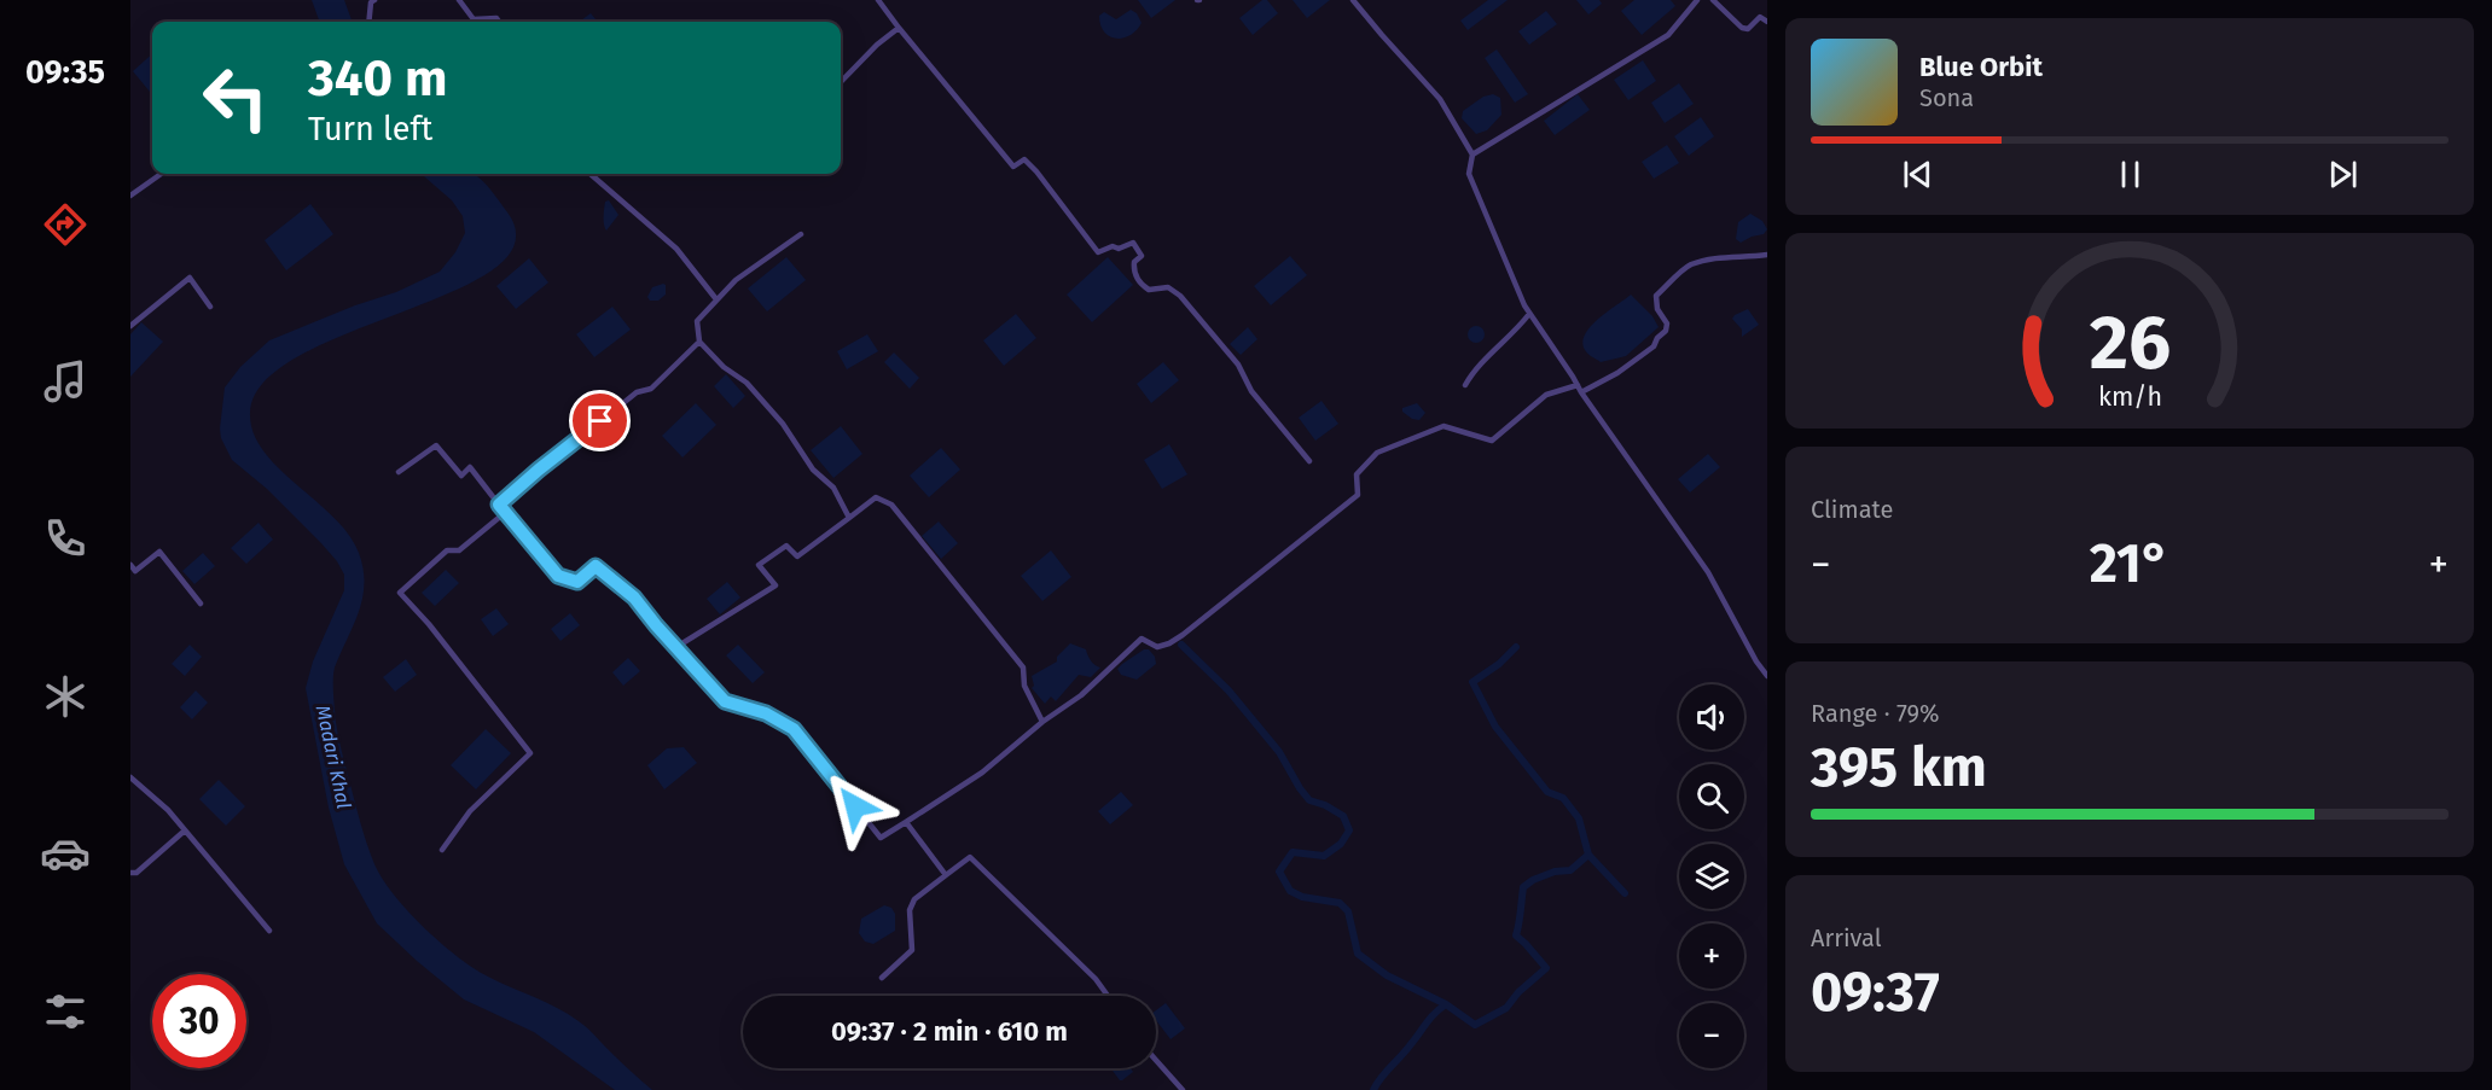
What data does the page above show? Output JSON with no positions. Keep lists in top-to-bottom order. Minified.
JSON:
{"water":["Madari Khal"],"page":{"tabs":"09:35","turn":["340 m","Turn left"],"song":["Blue Orbit","Sona"],"tile":["Climate",["Range · 79%","395 km"],["Arrival","09:37"]],"heat":["−","21°","+"],"map_buttons":["+","−"],"limit":"30","trip":"09:37 · 2 min · 610 m","gauge":["26","km/h"]}}
